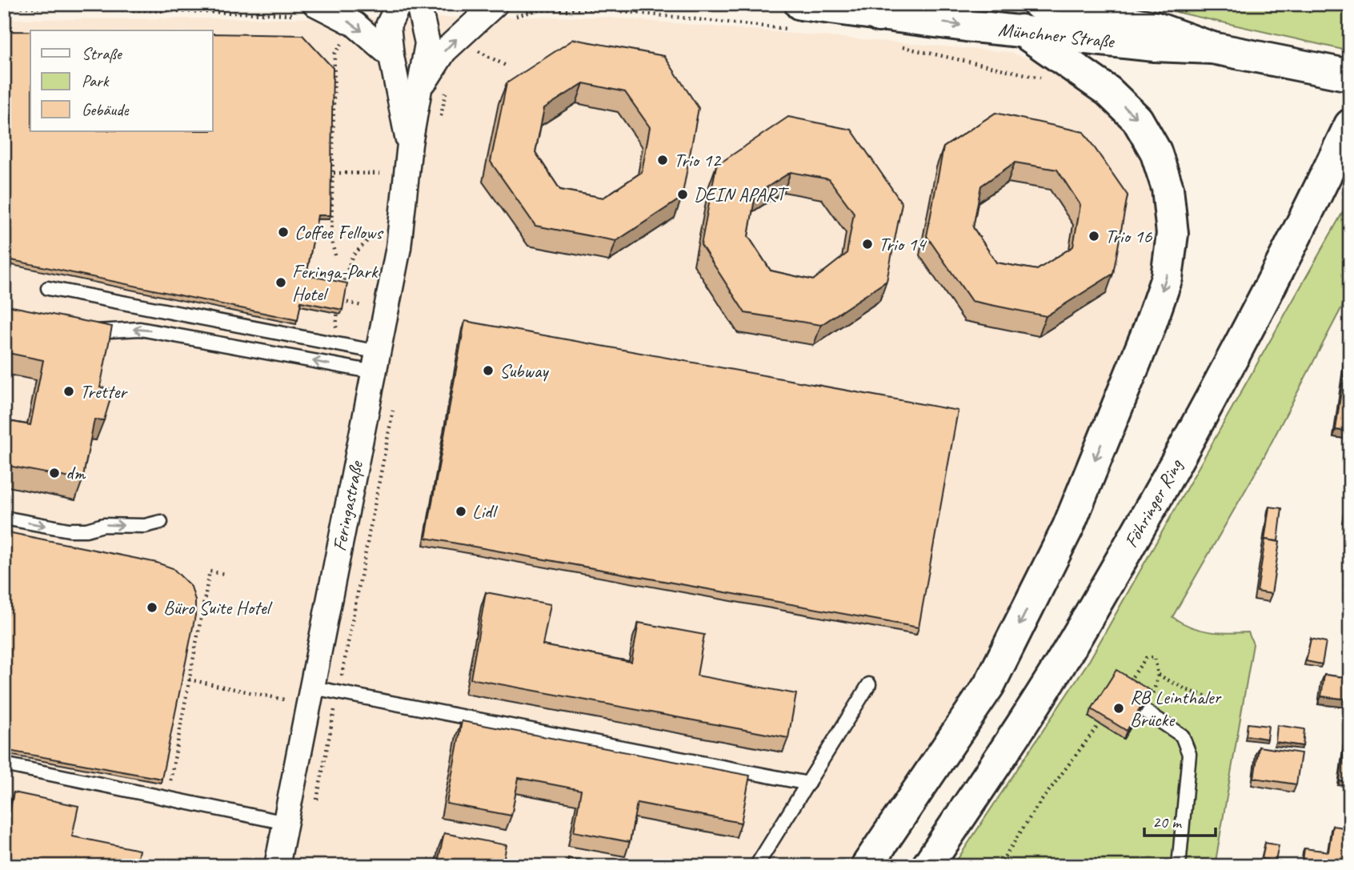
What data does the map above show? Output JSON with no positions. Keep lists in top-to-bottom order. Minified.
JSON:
{"streets":{"main road":["Münchner Straße","Föhringer Ring"],"street":["Feringastraße"]},"places":["Trio 12","DEIN APART","Coffee Fellows","Trio 16","Trio 14","Feringa-Park Hotel","Subway","Tretter","dm","Lidl","Büro Suite Hotel","RB Leinthaler Brücke"],"legend":["Straße","Park","Gebäude"],"scale_bar":"20 m"}
